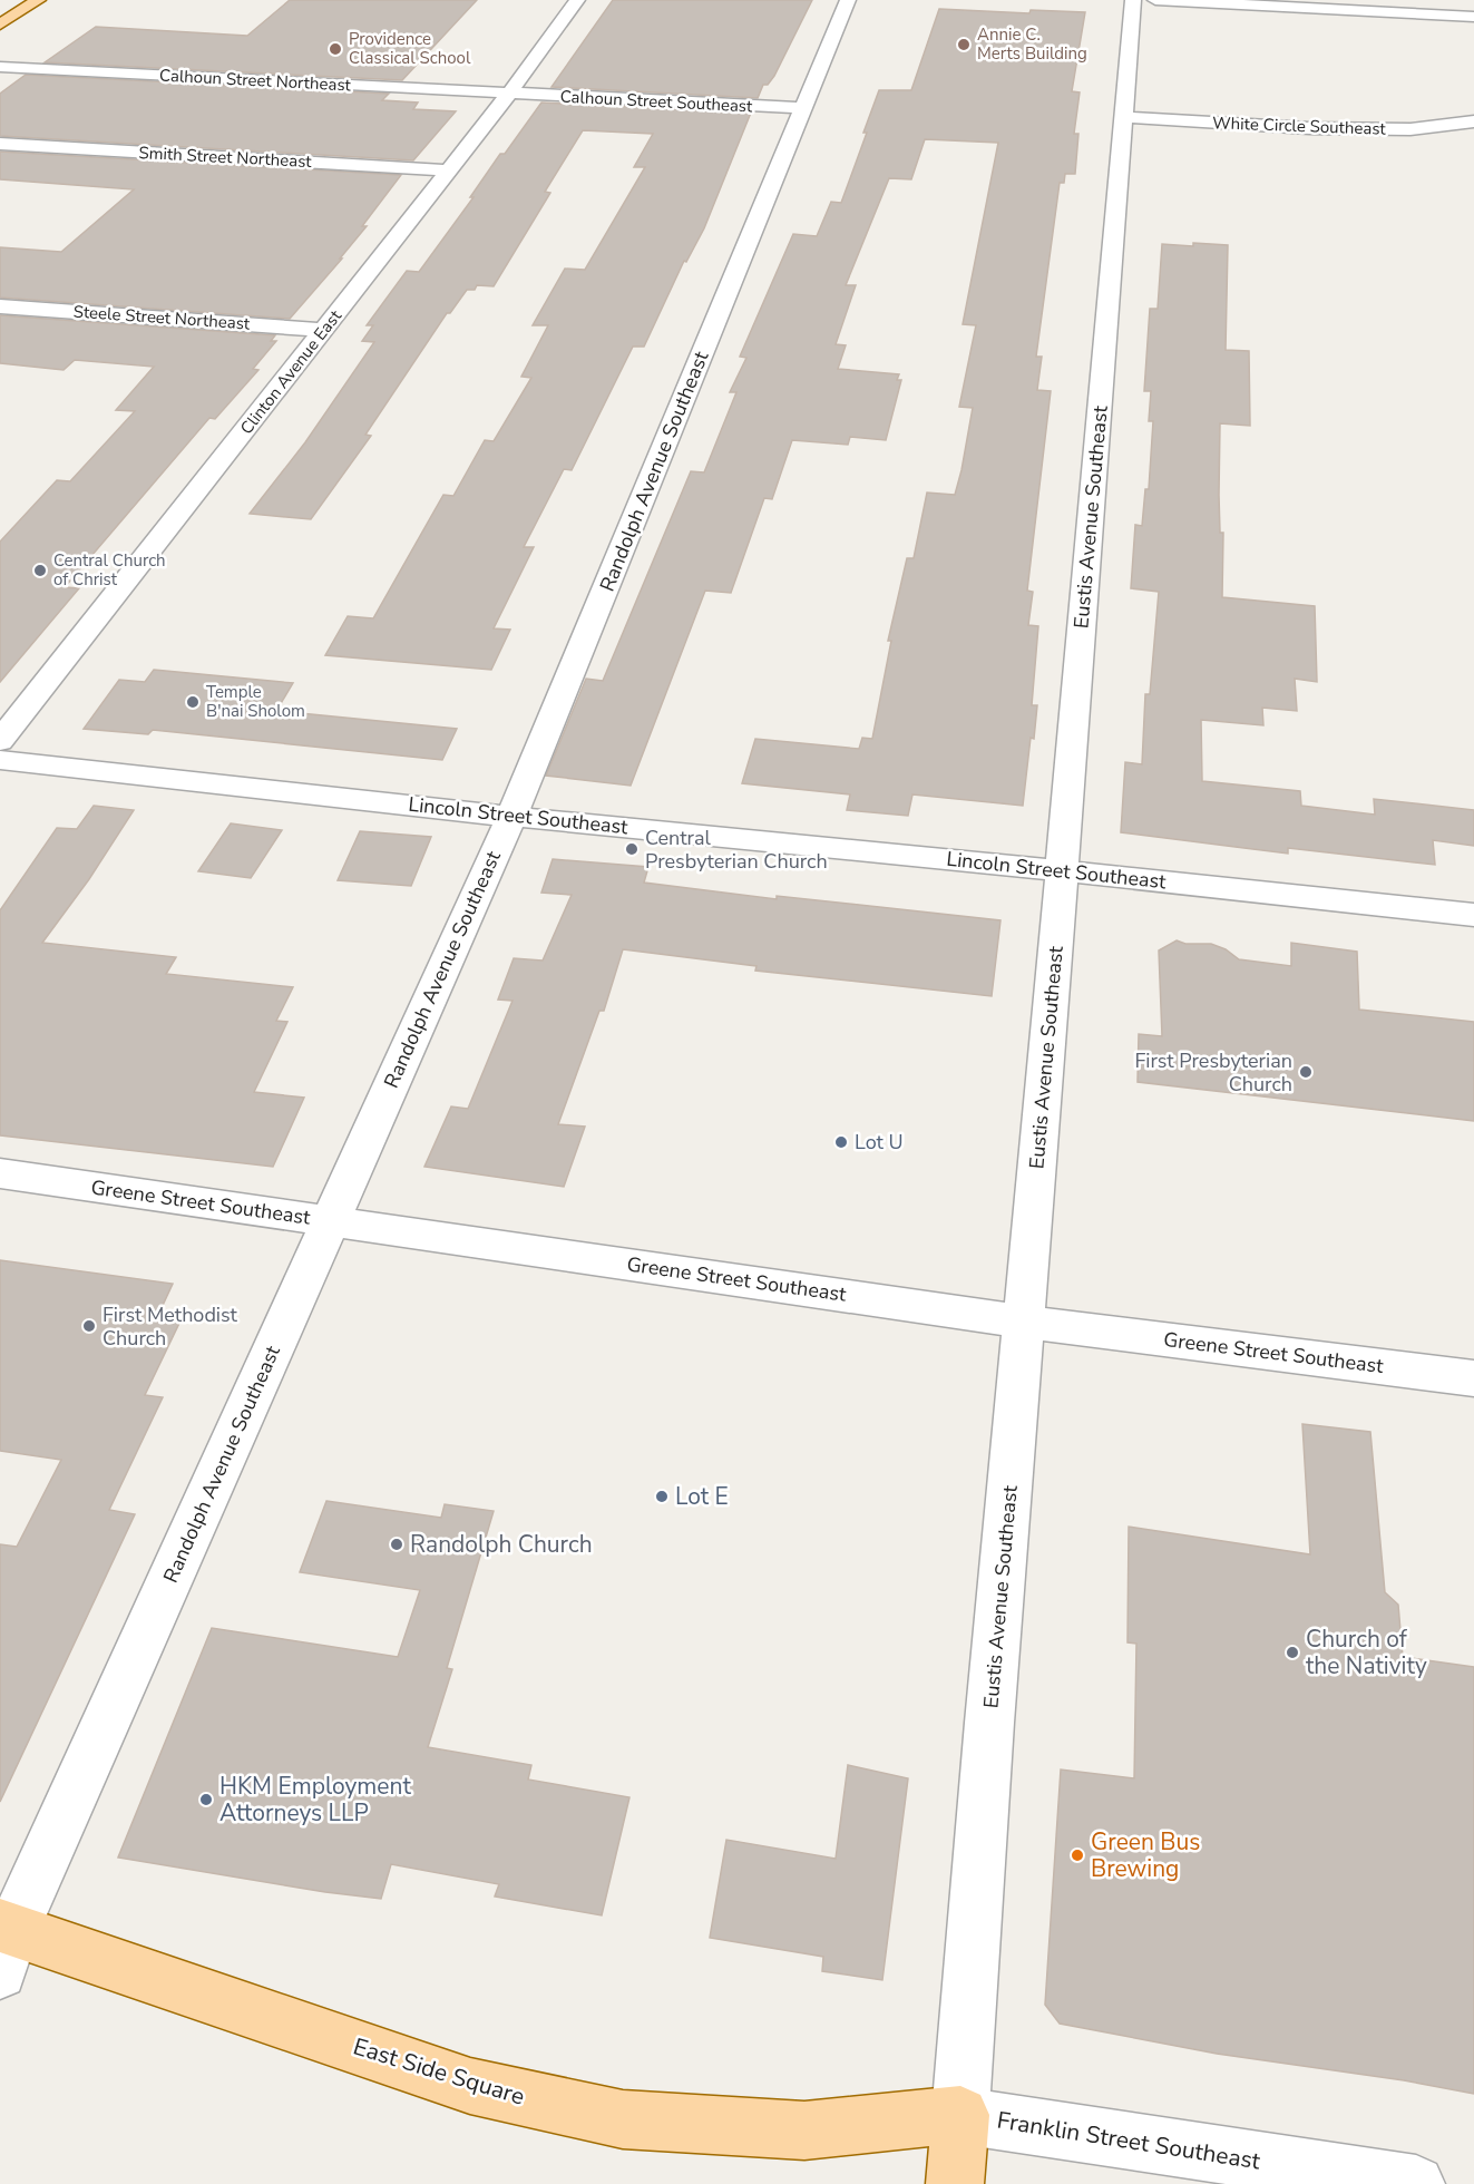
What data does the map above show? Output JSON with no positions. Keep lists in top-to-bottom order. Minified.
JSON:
{"streets":{"main road":["East Side Square"],"street":["Calhoun Street Northeast","Calhoun Street Southeast","White Circle Southeast","Smith Street Northeast","Steele Street Northeast","Clinton Avenue East","Randolph Avenue Southeast","Eustis Avenue Southeast","Lincoln Street Southeast","Greene Street Southeast","Franklin Street Southeast"]},"crossings":[["Calhoun Street Northeast","Calhoun Street Southeast"],["Calhoun Street Northeast","Clinton Avenue East"],["Calhoun Street Southeast","Clinton Avenue East"],["Calhoun Street Southeast","Randolph Avenue Southeast"],["White Circle Southeast","Eustis Avenue Southeast"],["Smith Street Northeast","Clinton Avenue East"],["Steele Street Northeast","Clinton Avenue East"],["Randolph Avenue Southeast","Lincoln Street Southeast"],["Randolph Avenue Southeast","Greene Street Southeast"],["Randolph Avenue Southeast","East Side Square"],["Eustis Avenue Southeast","Lincoln Street Southeast"],["Eustis Avenue Southeast","Greene Street Southeast"],["Eustis Avenue Southeast","East Side Square"],["Eustis Avenue Southeast","Franklin Street Southeast"],["East Side Square","Franklin Street Southeast"]],"places":["Annie C. Merts Building","Providence Classical School","Central Church of Christ","Temple B'nai Sholom","Central Presbyterian Church","First Presbyterian Church","Lot U","First Methodist Church","Lot E","Randolph Church","Church of the Nativity","HKM Employment Attorneys LLP","Green Bus Brewing"]}
